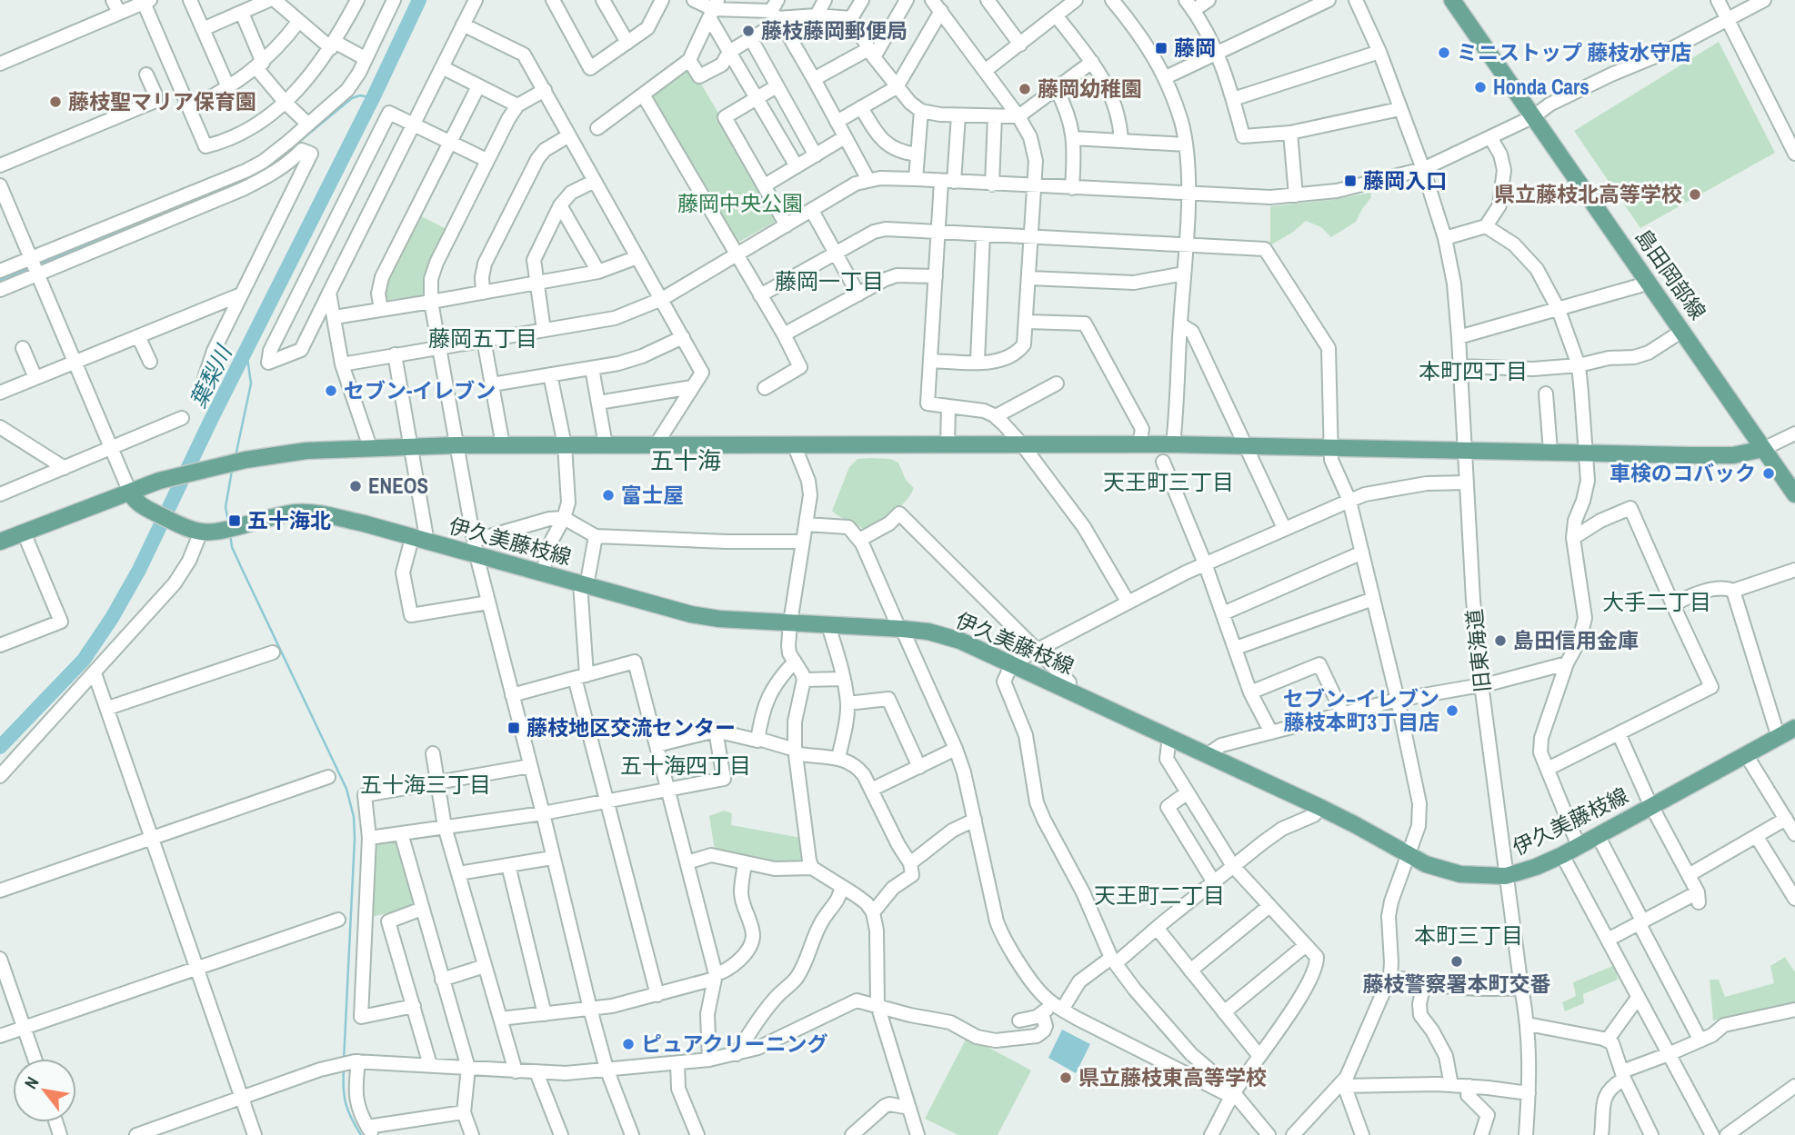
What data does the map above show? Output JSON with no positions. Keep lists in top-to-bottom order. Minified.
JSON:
{"streets":{"main road":["島田岡部線","伊久美藤枝線"],"street":["旧東海道"]},"crossings":[["伊久美藤枝線","旧東海道"]],"districts":["藤岡一丁目","藤岡五丁目","本町四丁目","五十海","天王町三丁目","大手二丁目","五十海四丁目","五十海三丁目","天王町二丁目","本町三丁目"],"water":["葉梨川"],"parks":["藤岡中央公園"],"places":{"other":["藤枝藤岡郵便局","ミニストップ 藤枝水守店","Honda Cars","藤岡幼稚園","藤枝聖マリア保育園","県立藤枝北高等学校","セブン-イレブン","車検のコバック","ENEOS","富士屋","島田信用金庫","セブン−イレブン 藤枝本町3丁目店","藤枝警察署本町交番","ピュアクリーニング","県立藤枝東高等学校"],"transit":["藤岡","藤岡入口","五十海北","藤枝地区交流センター"]},"north":"top left"}
